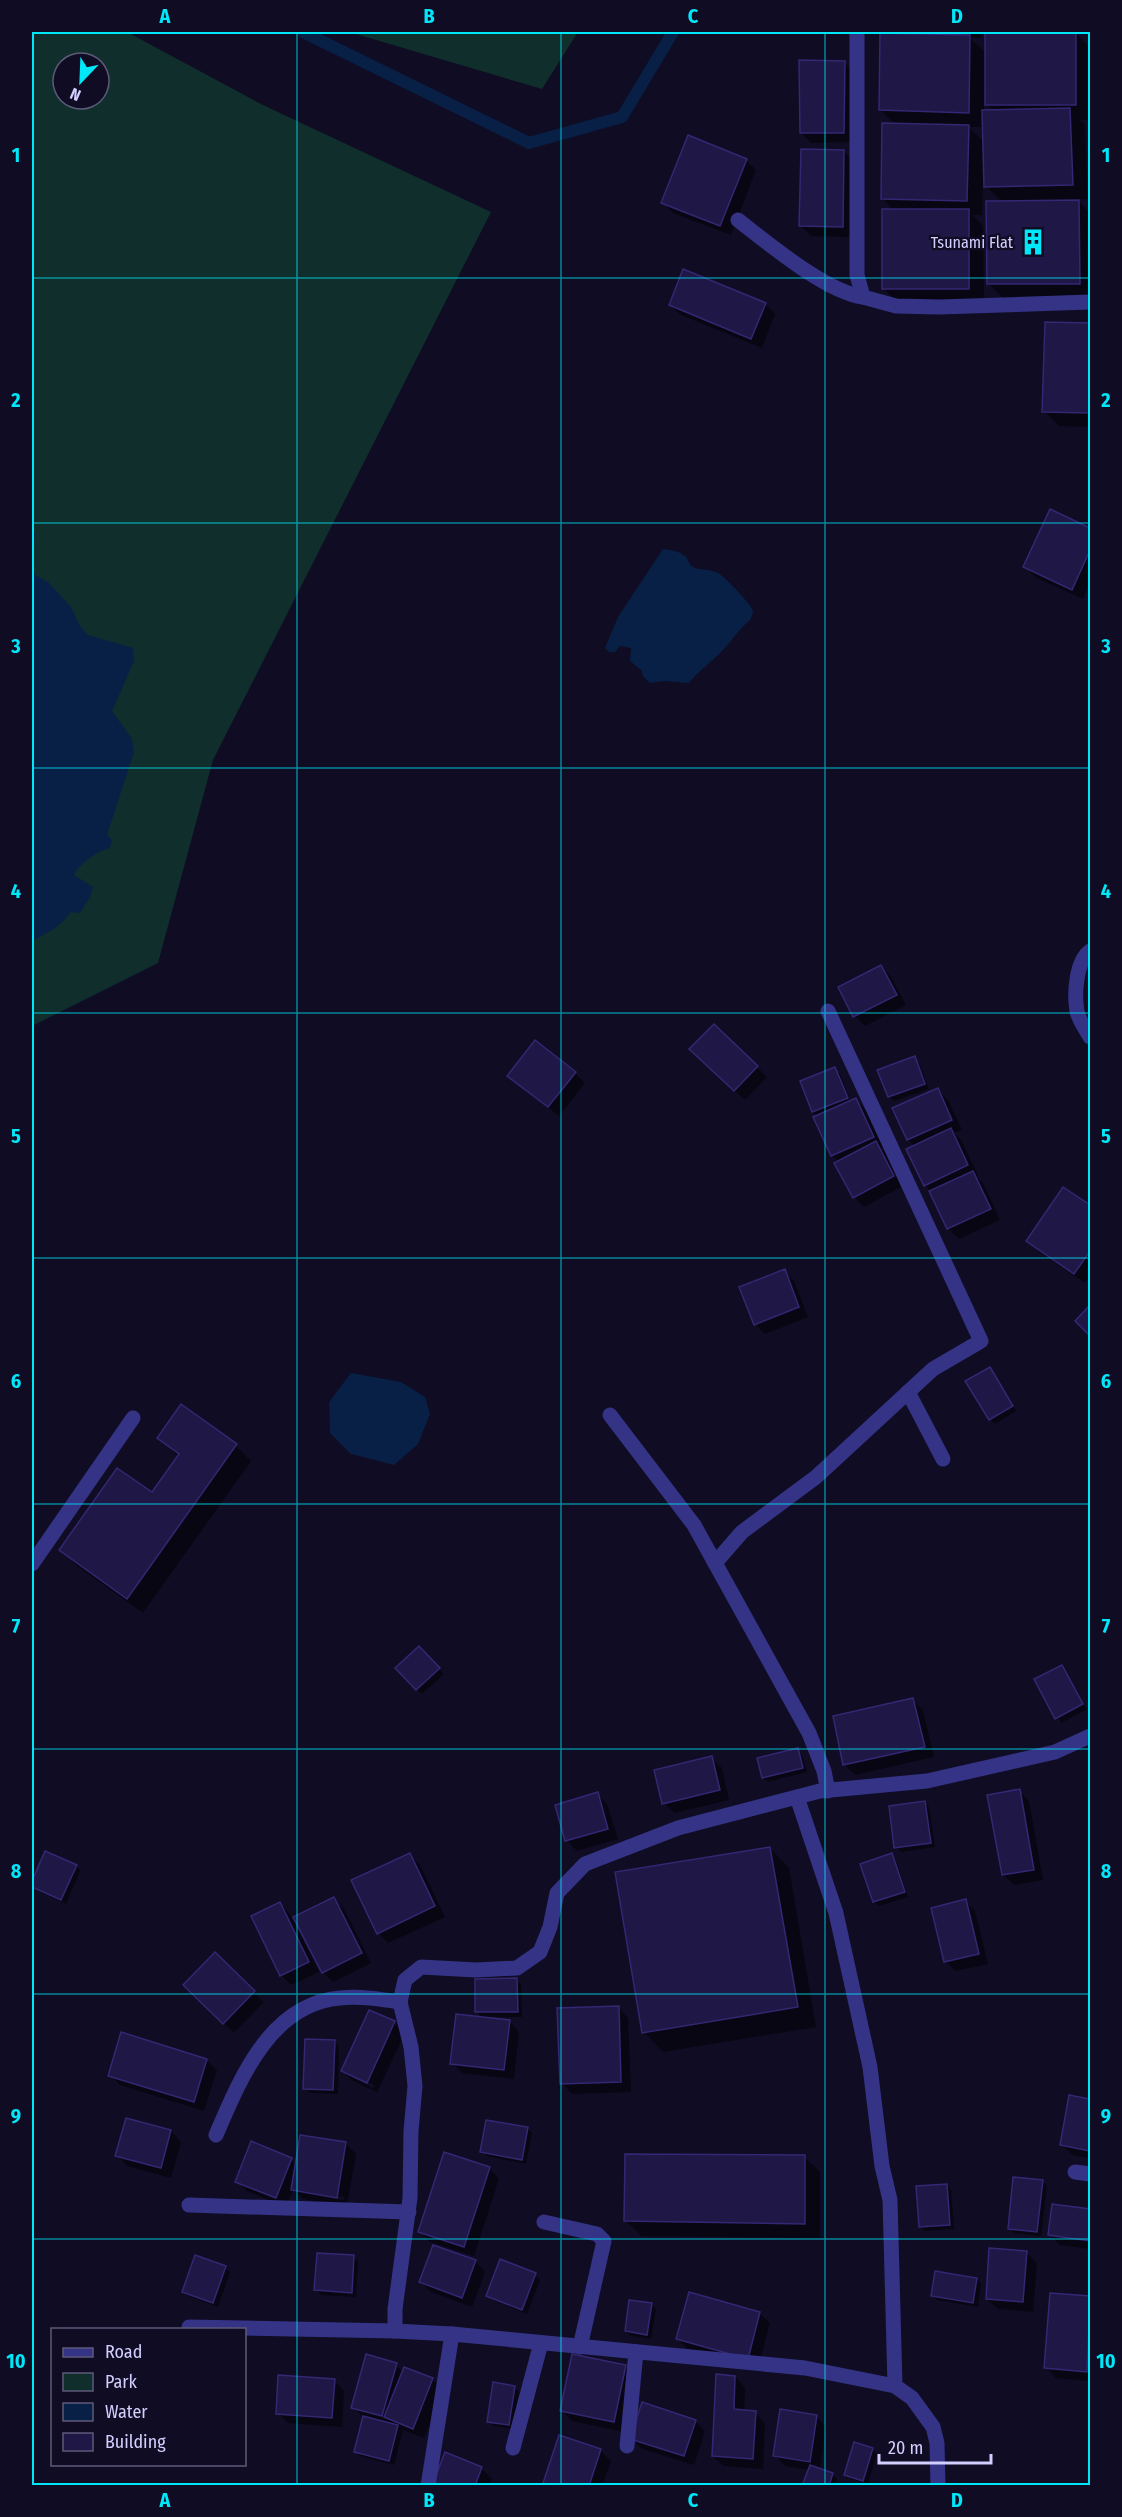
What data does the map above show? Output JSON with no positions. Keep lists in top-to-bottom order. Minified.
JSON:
{"places":{"building":["Tsunami Flat"]},"legend":["Road","Park","Water","Building"],"scale_bar":"20 m","north":"bottom left","grid":{"columns":["A","B","C","D"],"rows":["1","2","3","4","5","6","7","8","9","10"]}}
